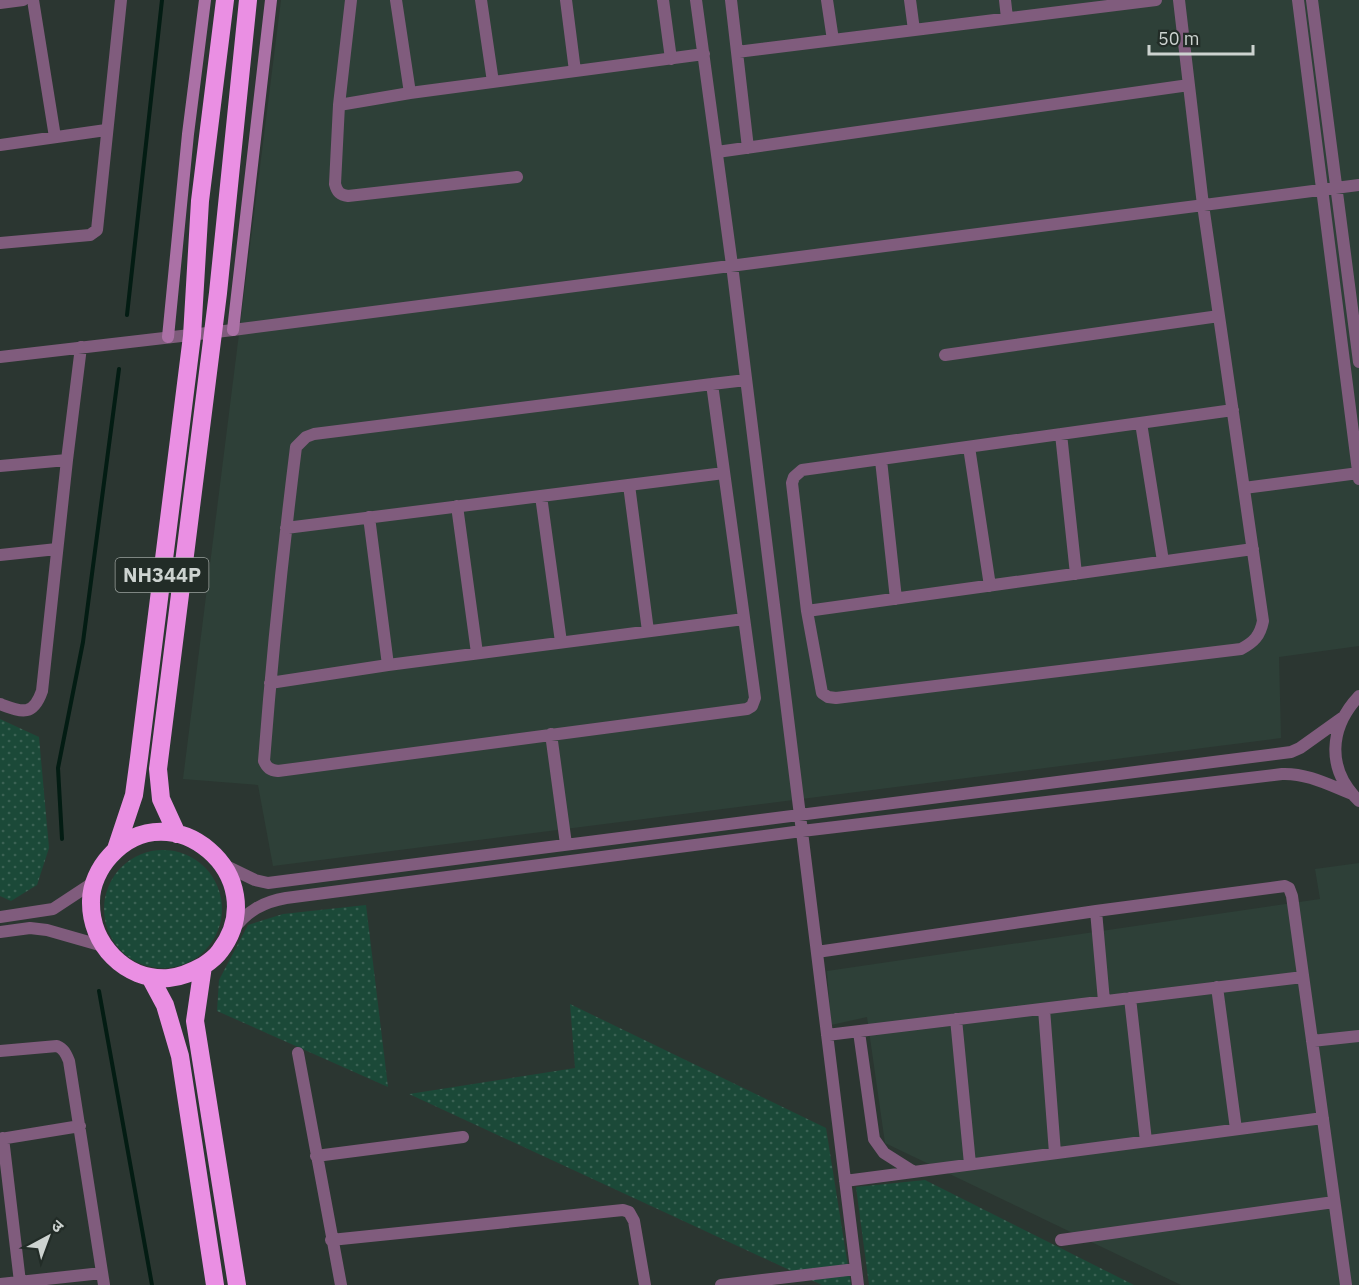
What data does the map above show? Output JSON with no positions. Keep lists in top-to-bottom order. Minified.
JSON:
{"streets":{"highway":["NH344P"]},"scale_bar":"50 m","north":"top right"}
